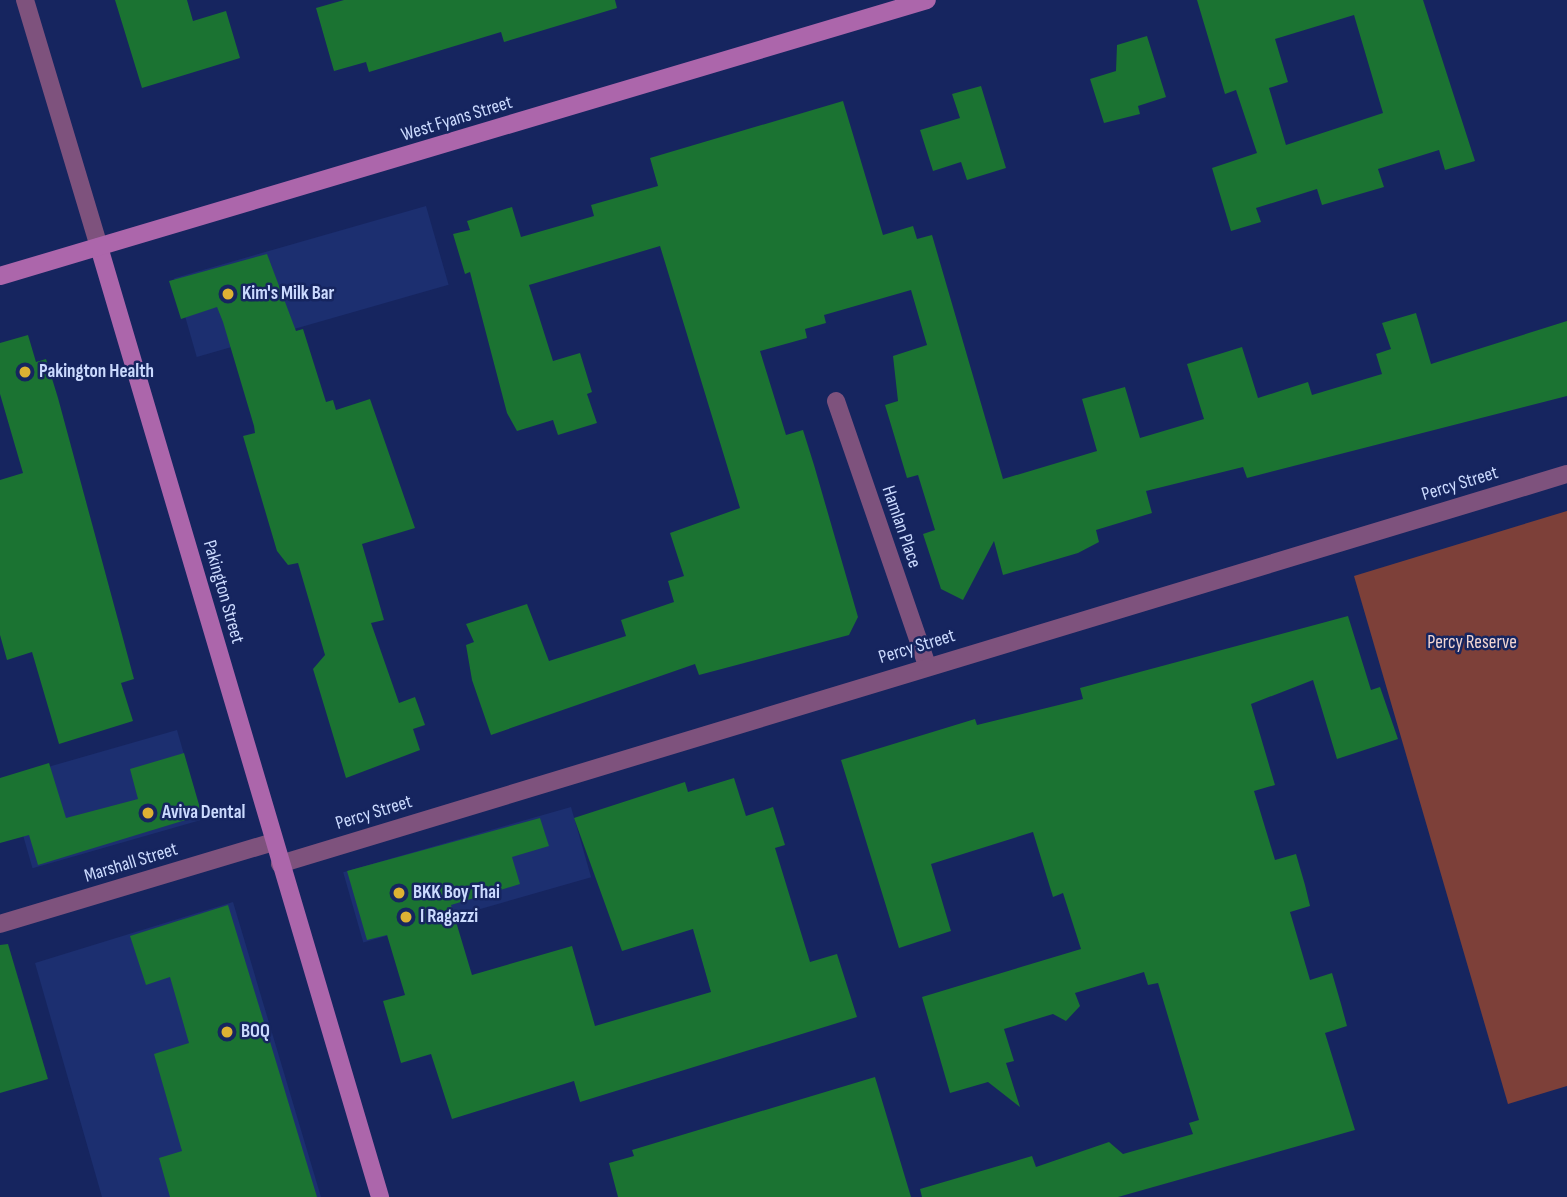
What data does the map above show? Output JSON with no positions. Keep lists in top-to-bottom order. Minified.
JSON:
{"streets":{"street":["West Fyans Street","Percy Street","Hamlan Place","Pakington Street","Marshall Street"]},"crossings":[["West Fyans Street","Pakington Street"],["Percy Street","Hamlan Place"],["Percy Street","Pakington Street"],["Pakington Street","Marshall Street"]],"parks":["Percy Reserve"],"places":["Kim's Milk Bar","Pakington Health","Aviva Dental","BKK Boy Thai","I Ragazzi","BOQ"]}
